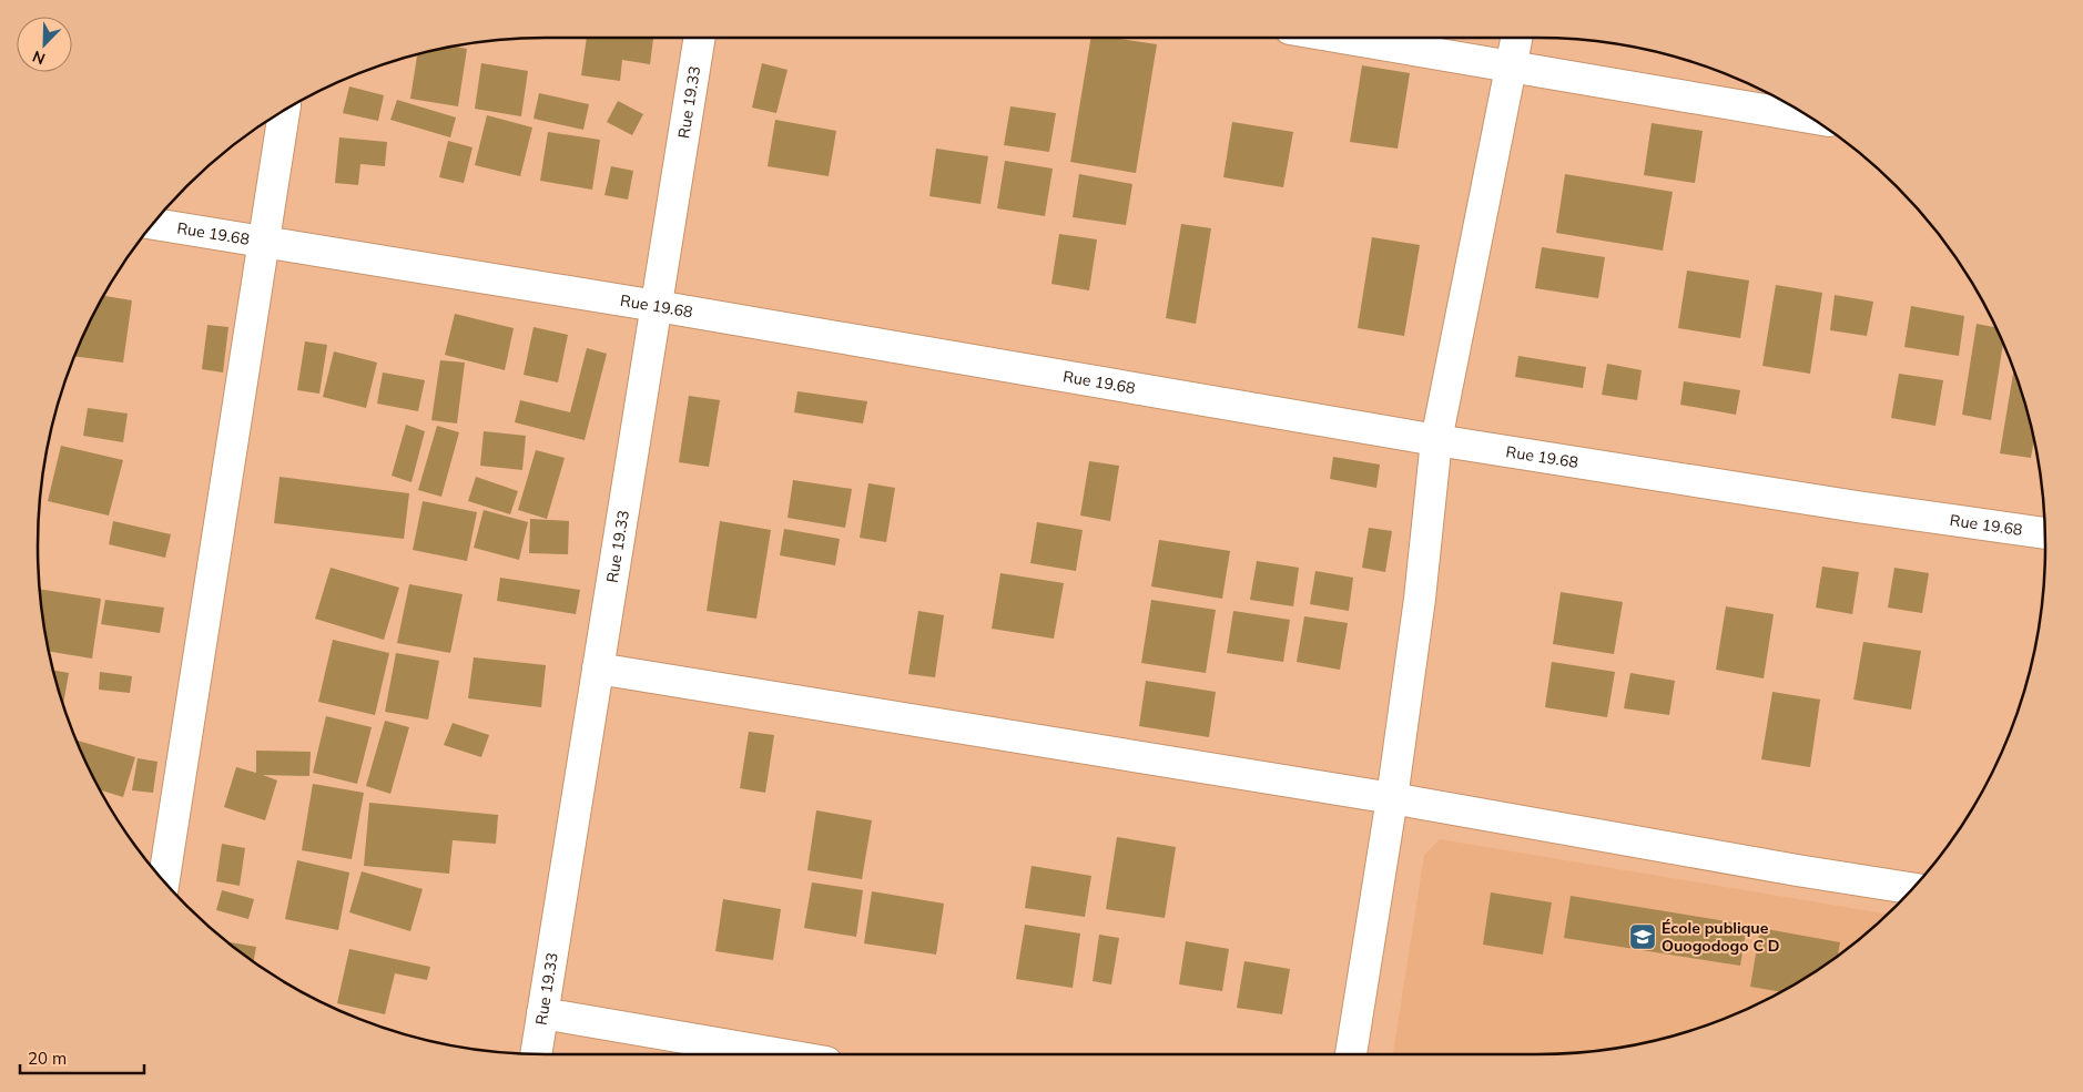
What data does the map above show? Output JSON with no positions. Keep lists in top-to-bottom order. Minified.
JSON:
{"streets":{"street":["Rue 19.33","Rue 19.68"]},"crossings":[["Rue 19.33","Rue 19.68"]],"places":{"school or university":["École publique Ouogodogo C D"]},"scale_bar":"20 m","north":"bottom left"}
